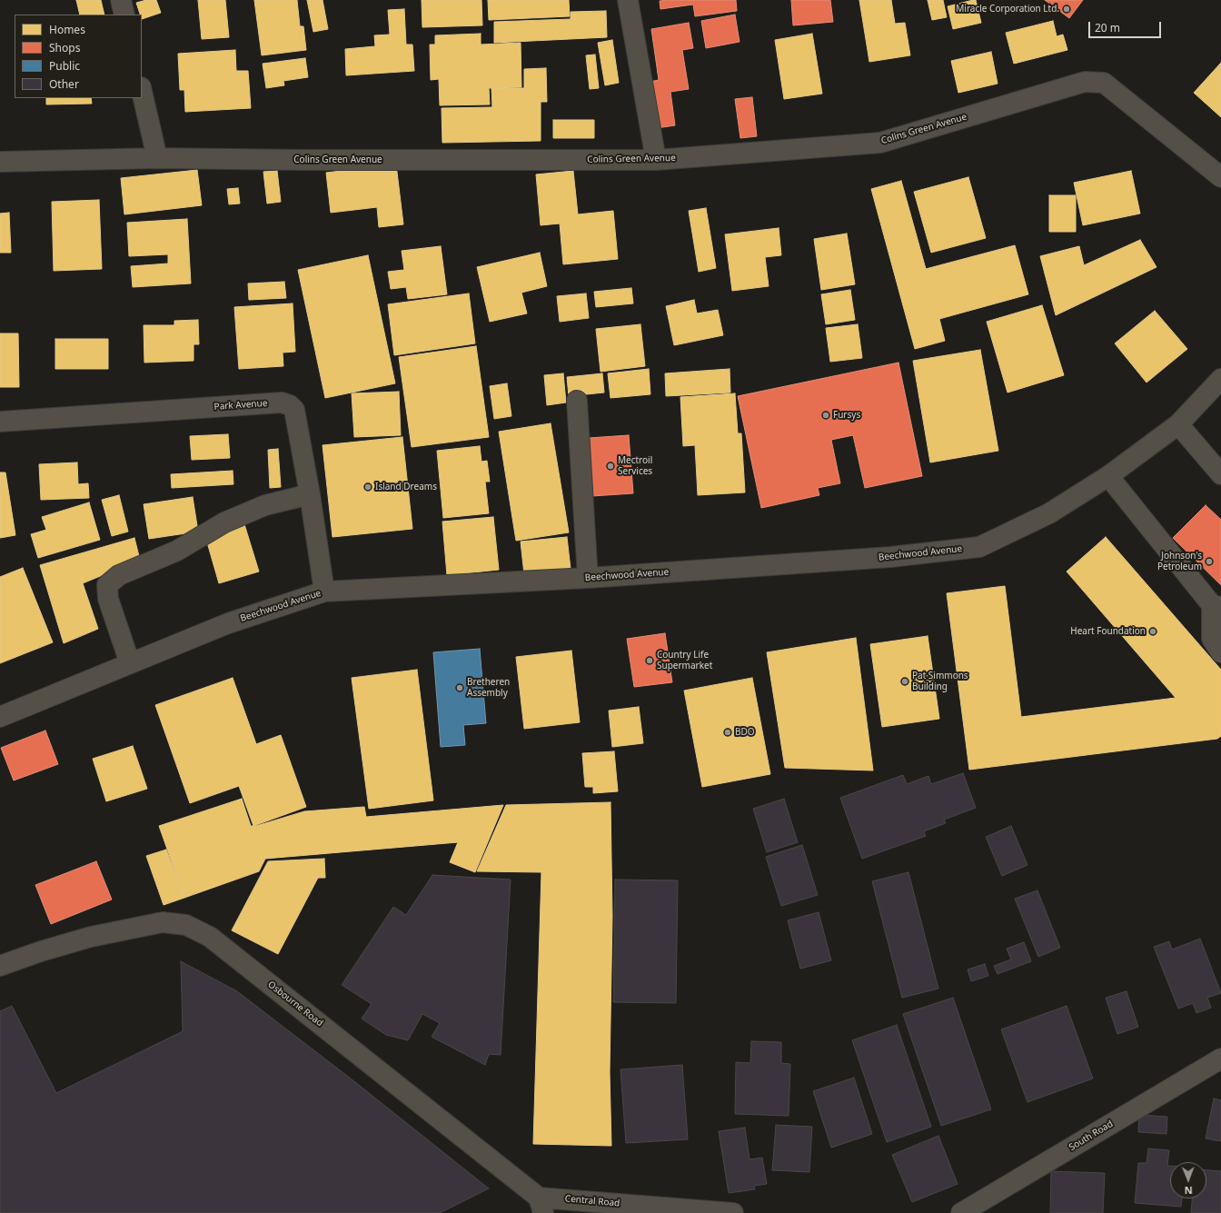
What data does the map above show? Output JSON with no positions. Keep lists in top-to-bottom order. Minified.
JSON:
{"streets":{"street":["Colins Green Avenue","Park Avenue","Beechwood Avenue","Osbourne Road","South Road","Central Road"]},"crossings":[["Park Avenue","Beechwood Avenue"],["Osbourne Road","Central Road"]],"places":["Miracle Corporation Ltd.","Fursys","Mectroil Services","Island Dreams","Johnson's Petroleum","Heart Foundation","Country Life Supermarket","Pat Simmons Building","Bretheren Assembly","BDO"],"legend":["Homes","Shops","Public","Other"],"scale_bar":"20 m","north":"bottom"}
